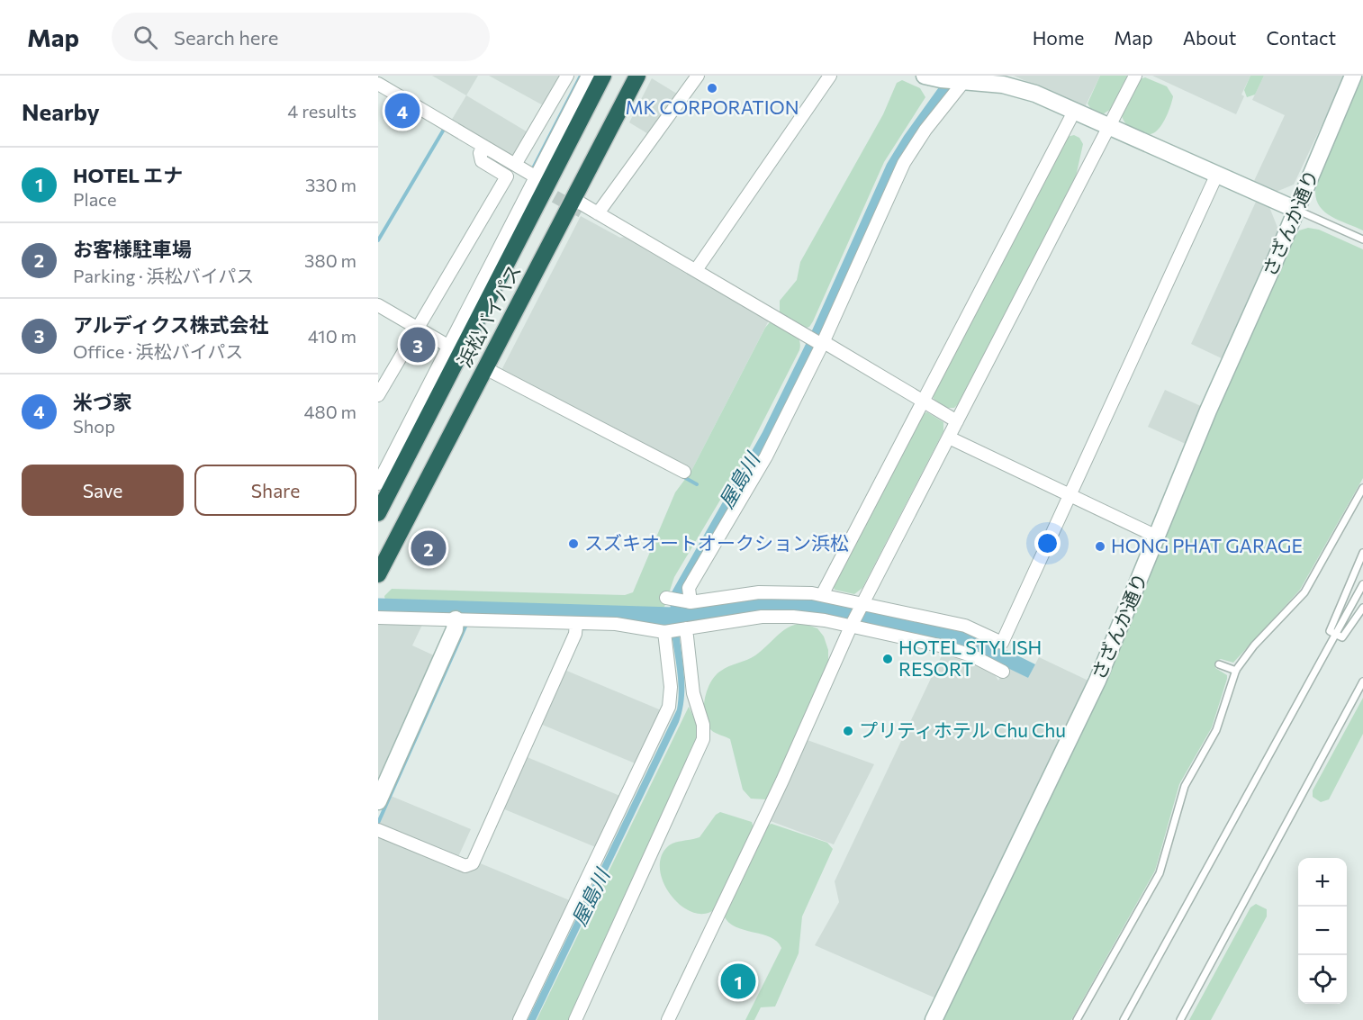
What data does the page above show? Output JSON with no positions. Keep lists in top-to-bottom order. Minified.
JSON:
{"streets":{"highway":["浜松バイパス"],"street":["さざんか通り"]},"water":["屋島川"],"places":["MK CORPORATION","スズキオートオークション浜松","HONG PHAT GARAGE","HOTEL STYLISH RESORT","プリティホテル Chu Chu"],"page":{"header":"Map","search":"Search here","nav":["Home","Map","About","Contact"],"heading":["Nearby","4 results"],"pins":["4","3","2","1"],"list":[{"mark":"1","name":"HOTEL エナ","note":"Place","value":"330 m"},{"mark":"2","name":"お客様駐車場","note":"Parking · 浜松バイパス","value":"380 m"},{"mark":"3","name":"アルディクス株式会社","note":"Office · 浜松バイパス","value":"410 m"},{"mark":"4","name":"米づ家","note":"Shop","value":"480 m"}],"buttons":["Save","Share"],"map_buttons":["+","−"]}}
